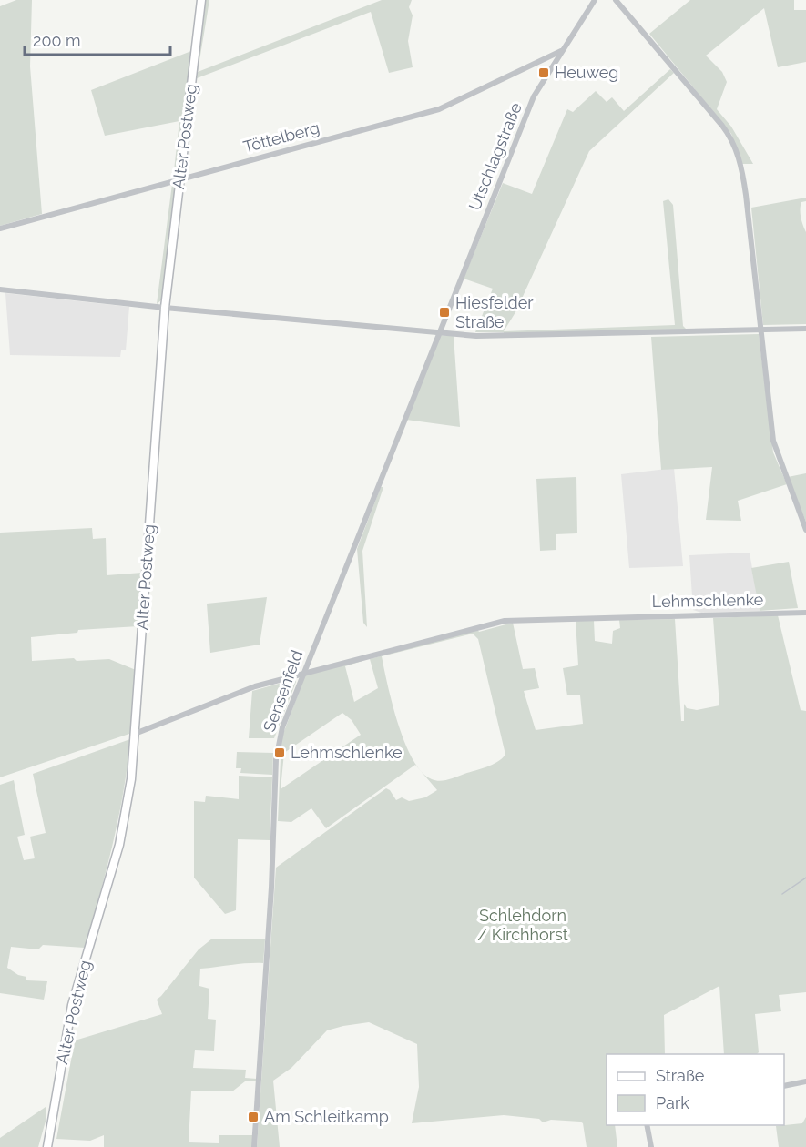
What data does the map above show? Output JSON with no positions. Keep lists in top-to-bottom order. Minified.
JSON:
{"streets":{"main road":["Alter Postweg"],"street":["Töttelberg","Utschlagstraße","Lehmschlenke","Sensenfeld"]},"crossings":[["Alter Postweg","Töttelberg"],["Alter Postweg","Lehmschlenke"],["Töttelberg","Utschlagstraße"],["Utschlagstraße","Sensenfeld"],["Lehmschlenke","Sensenfeld"]],"parks":["Schlehdorn / Kirchhorst"],"places":{"transit":["Heuweg","Hiesfelder Straße","Lehmschlenke","Am Schleitkamp"]},"legend":["Straße","Park"],"scale_bar":"200 m"}
